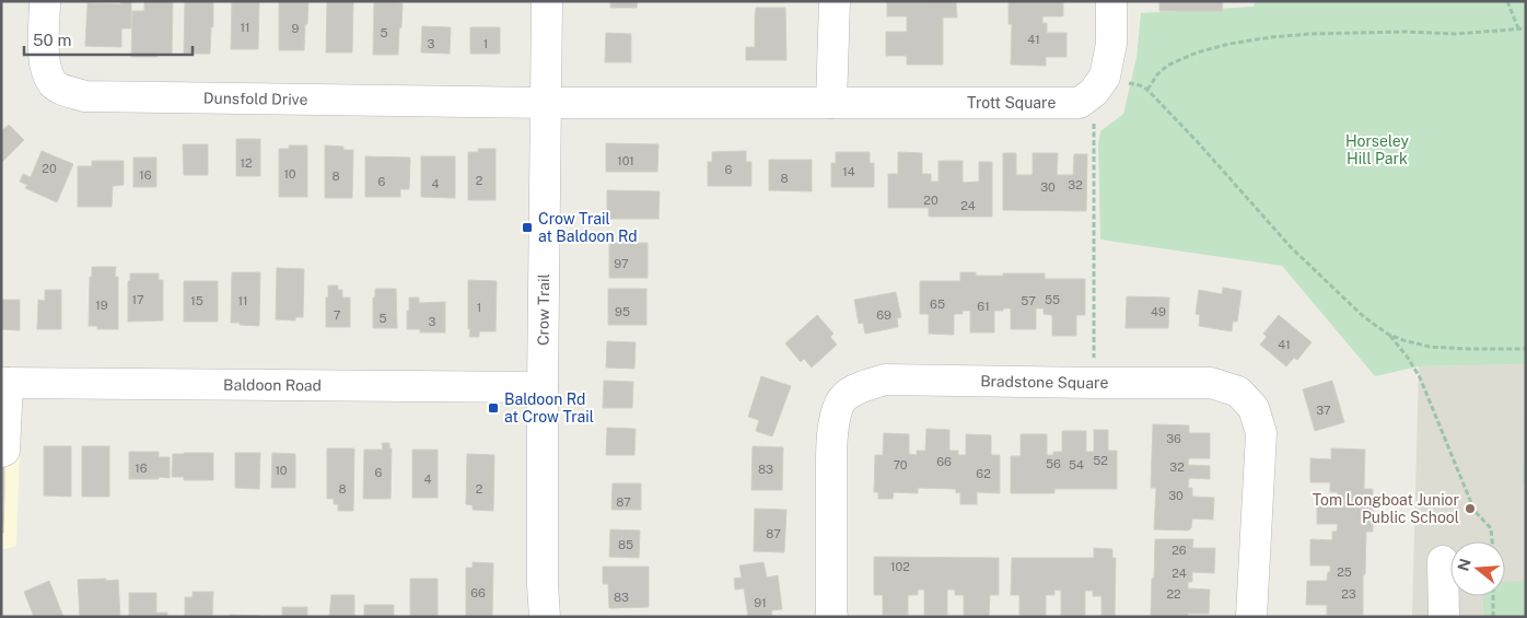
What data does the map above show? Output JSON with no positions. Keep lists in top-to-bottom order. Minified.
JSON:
{"streets":{"street":["Dunsfold Drive","Trott Square","Crow Trail","Bradstone Square","Baldoon Road"]},"crossings":[["Dunsfold Drive","Trott Square"],["Dunsfold Drive","Crow Trail"],["Trott Square","Crow Trail"],["Crow Trail","Baldoon Road"]],"parks":["Horseley Hill Park"],"places":{"transit":["Crow Trail at Baldoon Rd","Baldoon Rd at Crow Trail"],"other":["Tom Longboat Junior Public School"]},"house_numbers":["11","9","5","41","3","1","101","12","20","6","14","10","16","8","8","2","6","4","32","30","20","24","97","17","55","15","11","57","65","19","61","1","95","49","7","69","5","3","41","37","36","52","66","56","70","54","32","16","83","10","6","62","4","8","2","30","87","87","85","26","102","25","24","66","22","23","83","91"],"scale_bar":"50 m","north":"left"}
